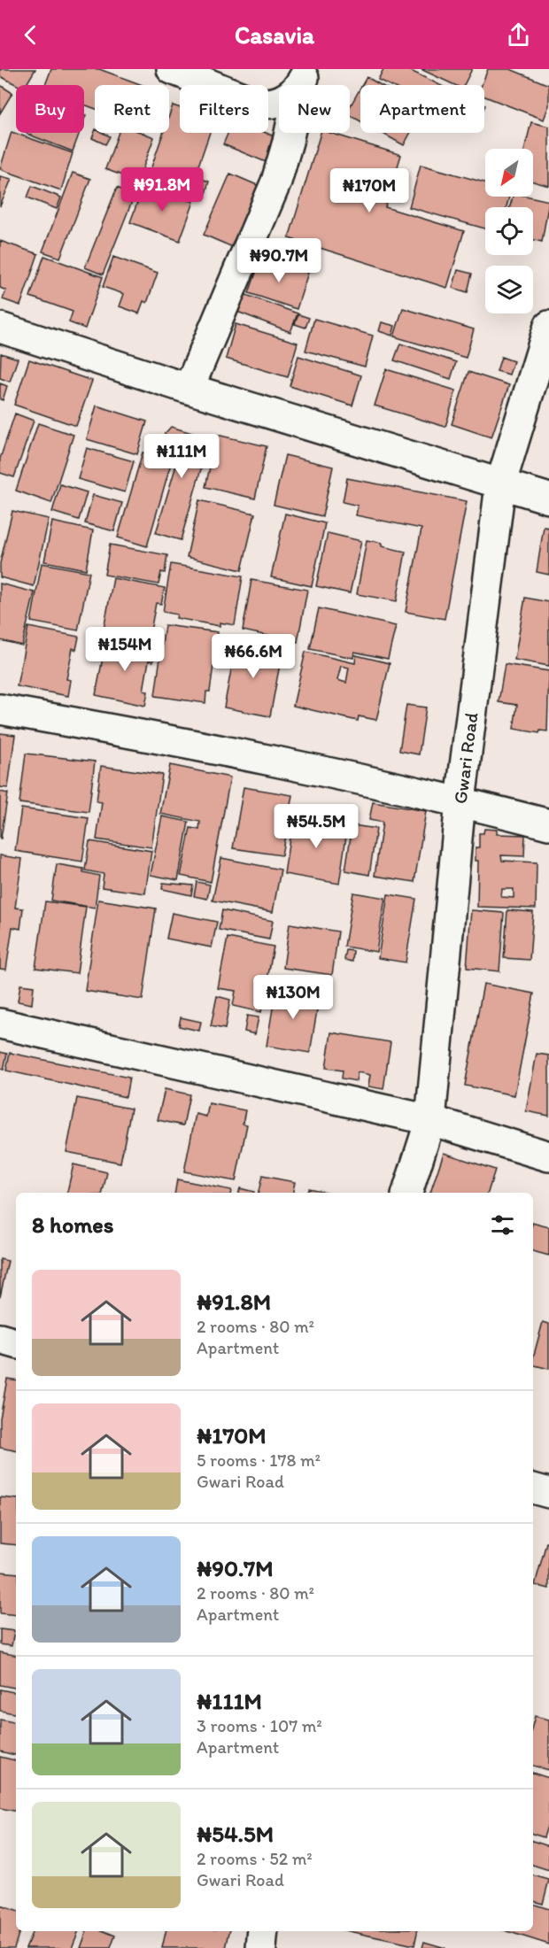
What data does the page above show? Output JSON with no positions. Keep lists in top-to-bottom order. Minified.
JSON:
{"streets":{"street":["Gwari Road"]},"north":"bottom left","page":{"header":"Casavia","chip":["Buy","Rent","Filters","New","Apartment"],"price":["₦91.8M","₦170M","₦90.7M","₦111M","₦154M","₦66.6M","₦54.5M","₦130M"],"heading":"8 homes","list":[{"name":"₦91.8M","note":"2 rooms · 80 m² · Apartment"},{"name":"₦170M","note":"5 rooms · 178 m² · Gwari Road"},{"name":"₦90.7M","note":"2 rooms · 80 m² · Apartment"},{"name":"₦111M","note":"3 rooms · 107 m² · Apartment"},{"name":"₦54.5M","note":"2 rooms · 52 m² · Gwari Road"}]}}
